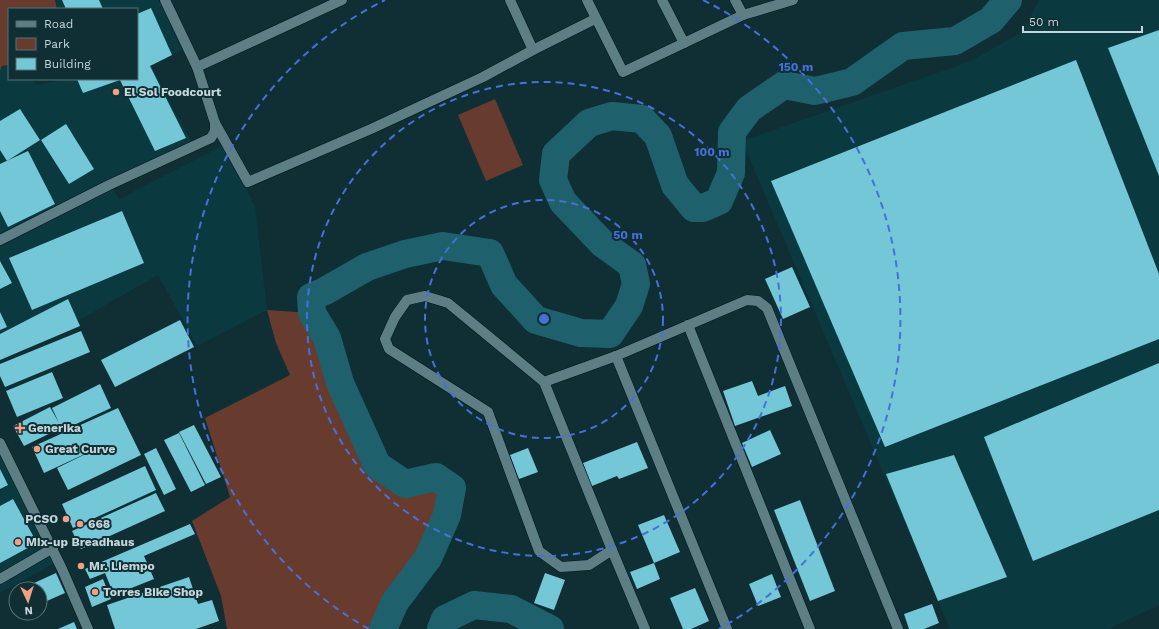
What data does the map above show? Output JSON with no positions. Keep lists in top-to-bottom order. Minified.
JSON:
{"places":{"other":["El Sol Foodcourt","Great Curve","PCSO","668","Mix-up Breadhaus","Mr. Liempo","Torres Bike Shop"],"health":["Generika"]},"legend":["Road","Park","Building"],"scale_bar":"50 m","north":"bottom","rings":["150 m","100 m","50 m"]}
